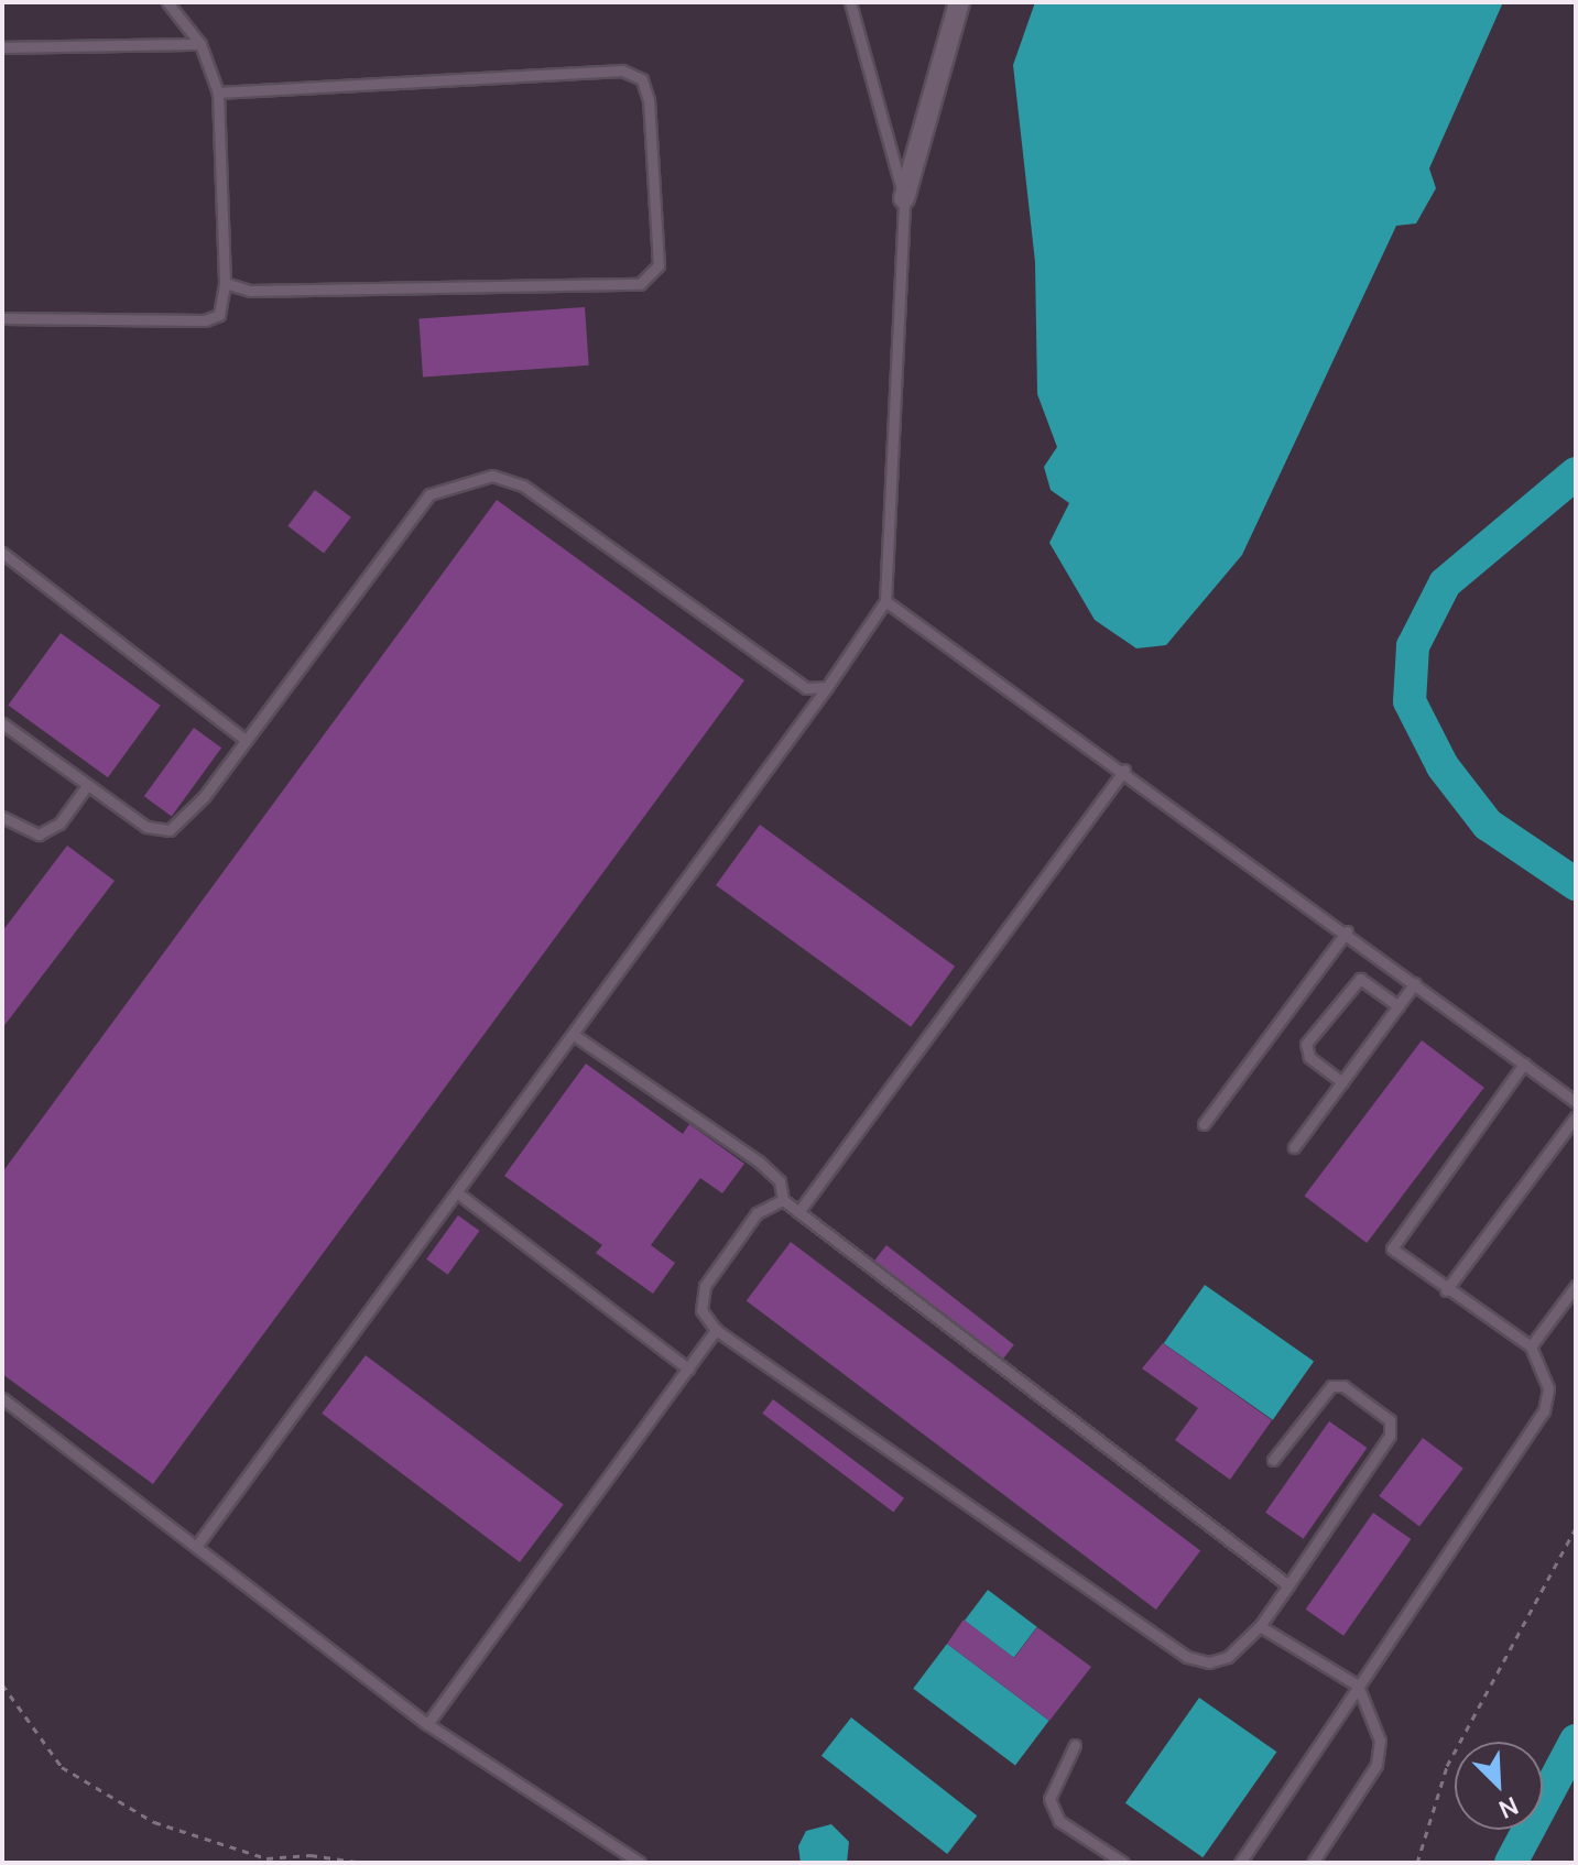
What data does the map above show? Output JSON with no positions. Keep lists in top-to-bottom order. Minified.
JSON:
{"north":"bottom right"}
